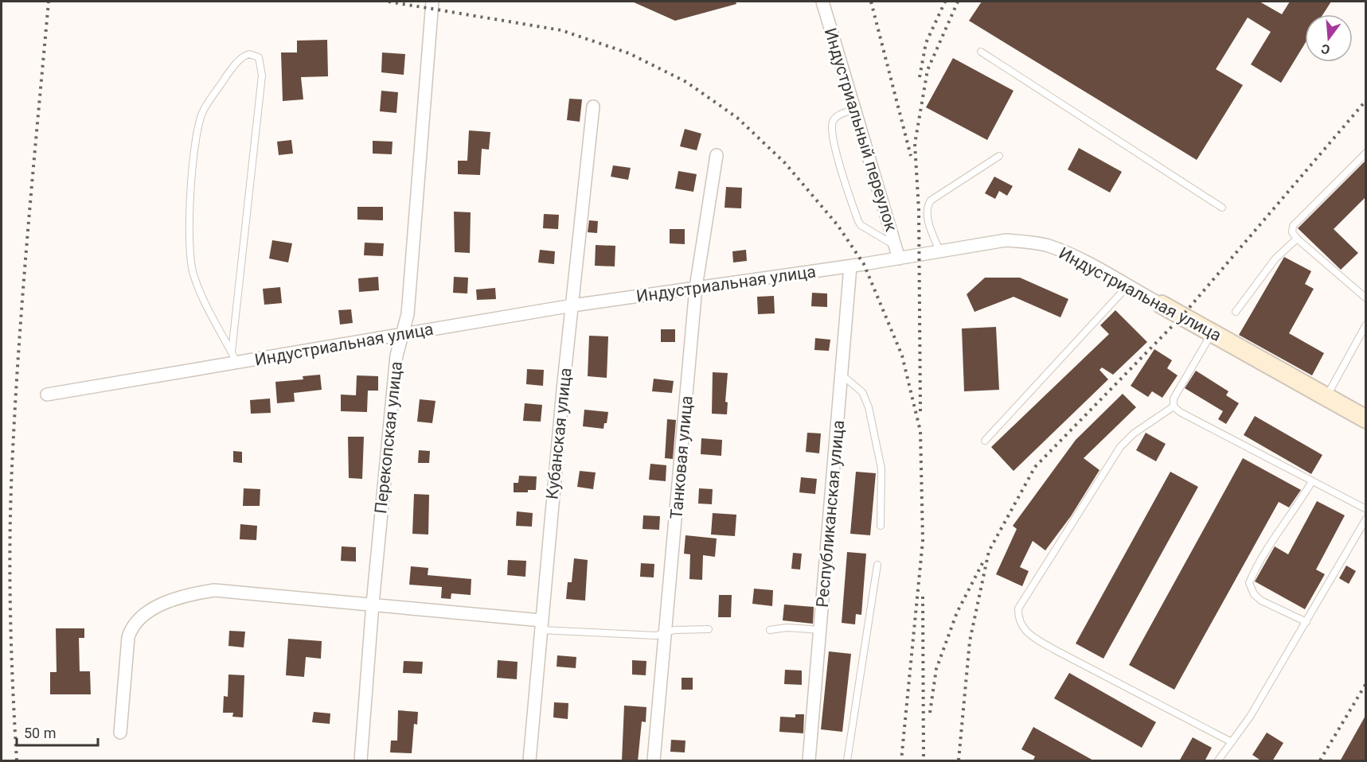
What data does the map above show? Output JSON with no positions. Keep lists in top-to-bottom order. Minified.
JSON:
{"streets":{"street":["Индустриальный переулок","Индустриальная улица","Кубанская улица","Перекопская улица","Танковая улица","Республиканская улица"]},"crossings":[["Индустриальный переулок","Индустриальная улица"],["Индустриальная улица","Кубанская улица"],["Индустриальная улица","Перекопская улица"],["Индустриальная улица","Танковая улица"],["Индустриальная улица","Республиканская улица"]],"scale_bar":"50 m","north":"bottom"}
